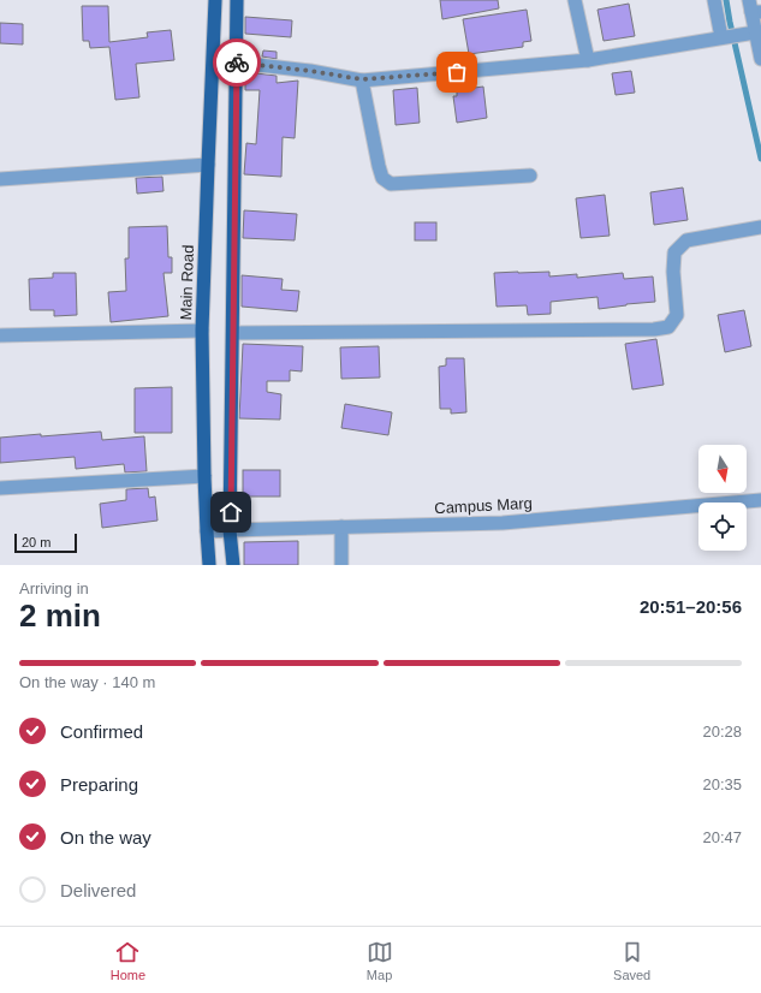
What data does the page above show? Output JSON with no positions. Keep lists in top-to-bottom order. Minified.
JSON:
{"streets":{"main road":["Main Road"],"street":["Campus Marg"]},"crossings":[["Main Road","Campus Marg"]],"scale_bar":"20 m","north":"bottom","page":{"scale":"20 m","heading":["2 min","Arriving in","20:51–20:56"],"bar":"On the way · 140 m","list":[["Confirmed","20:28"],["Preparing","20:35"],["On the way","20:47"],"Delivered"],"tabs":["Home","Map","Saved"]}}
